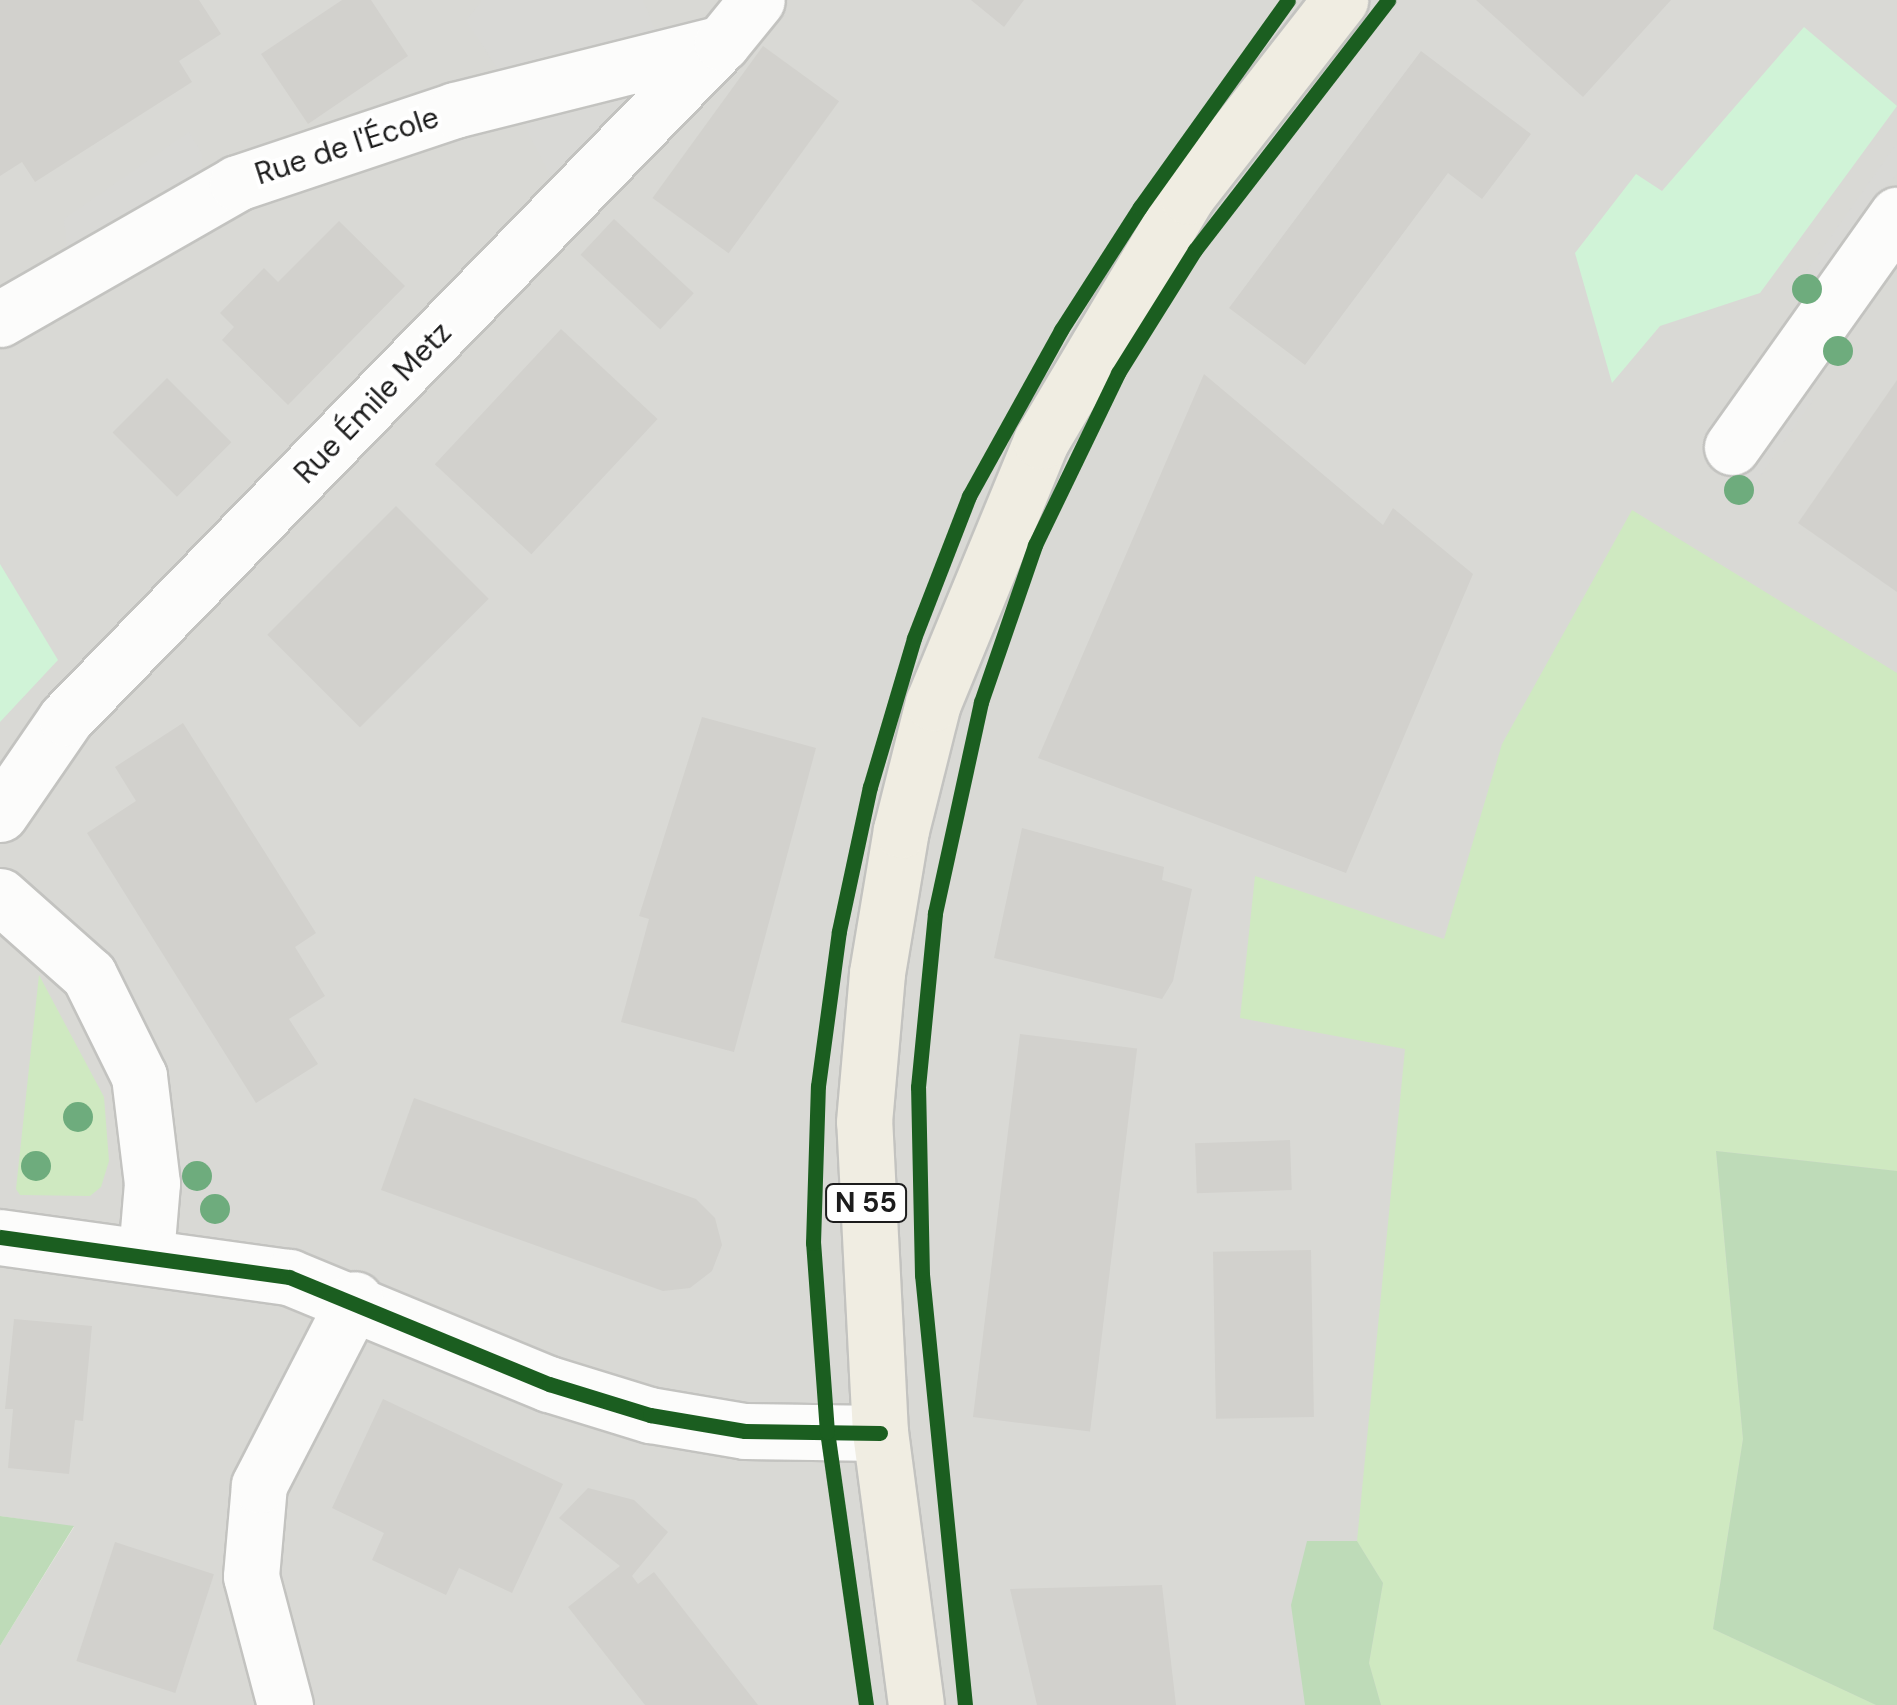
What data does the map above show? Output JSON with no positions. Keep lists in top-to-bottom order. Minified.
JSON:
{"streets":{"main road":["N 55"],"street":["Rue de l'École","Rue Émile Metz"]},"crossings":[["Rue de l'École","Rue Émile Metz"]]}
